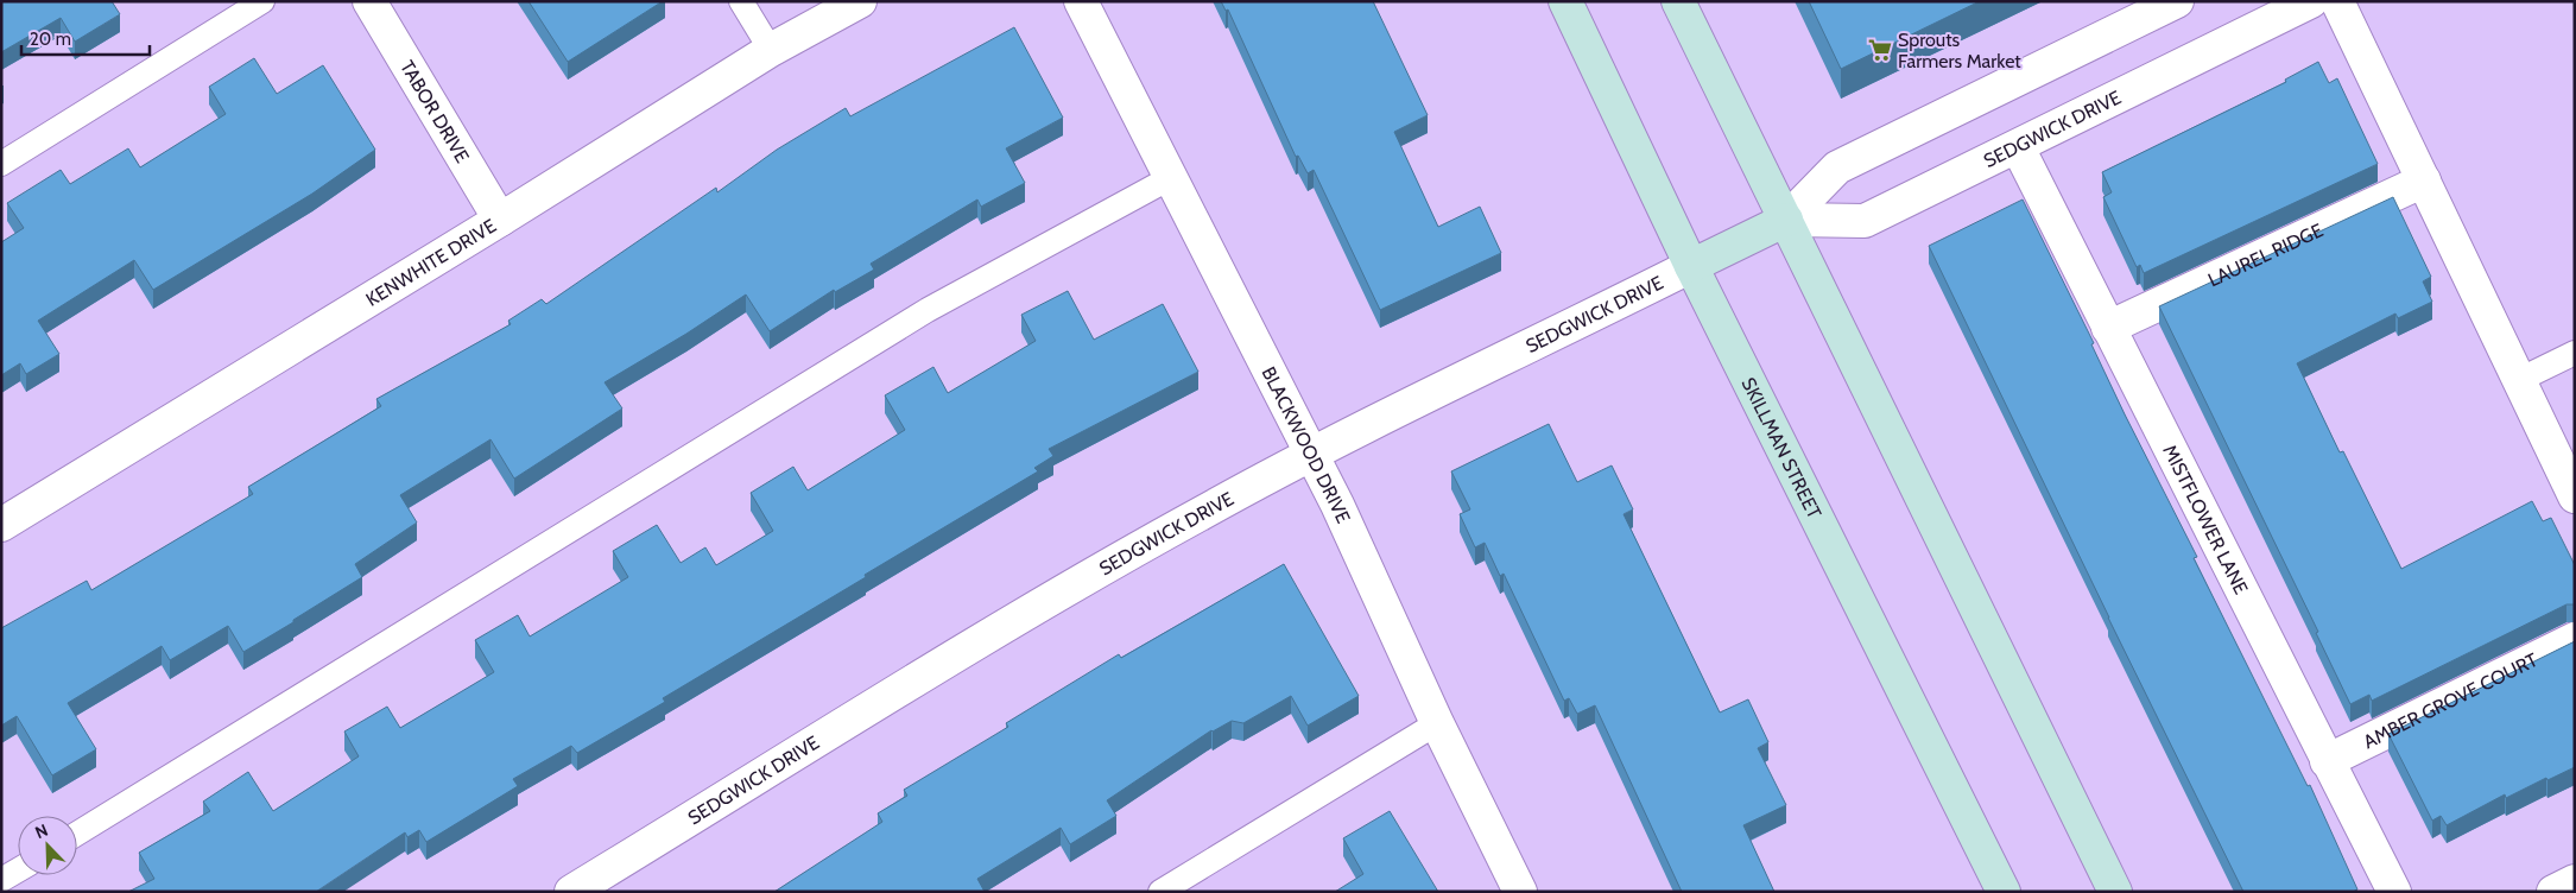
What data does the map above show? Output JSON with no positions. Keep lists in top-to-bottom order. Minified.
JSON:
{"streets":{"main road":["SEDGWICK DRIVE","SKILLMAN STREET"],"street":["TABOR DRIVE","LAUREL RIDGE","KENWHITE DRIVE","BLACKWOOD DRIVE","MISTFLOWER LANE","AMBER GROVE COURT"]},"crossings":[["TABOR DRIVE","KENWHITE DRIVE"],["SEDGWICK DRIVE","BLACKWOOD DRIVE"],["SEDGWICK DRIVE","SKILLMAN STREET"],["SEDGWICK DRIVE","MISTFLOWER LANE"],["LAUREL RIDGE","MISTFLOWER LANE"],["MISTFLOWER LANE","AMBER GROVE COURT"]],"places":{"supermarket":["Sprouts Farmers Market"]},"scale_bar":"20 m","north":"top left"}
